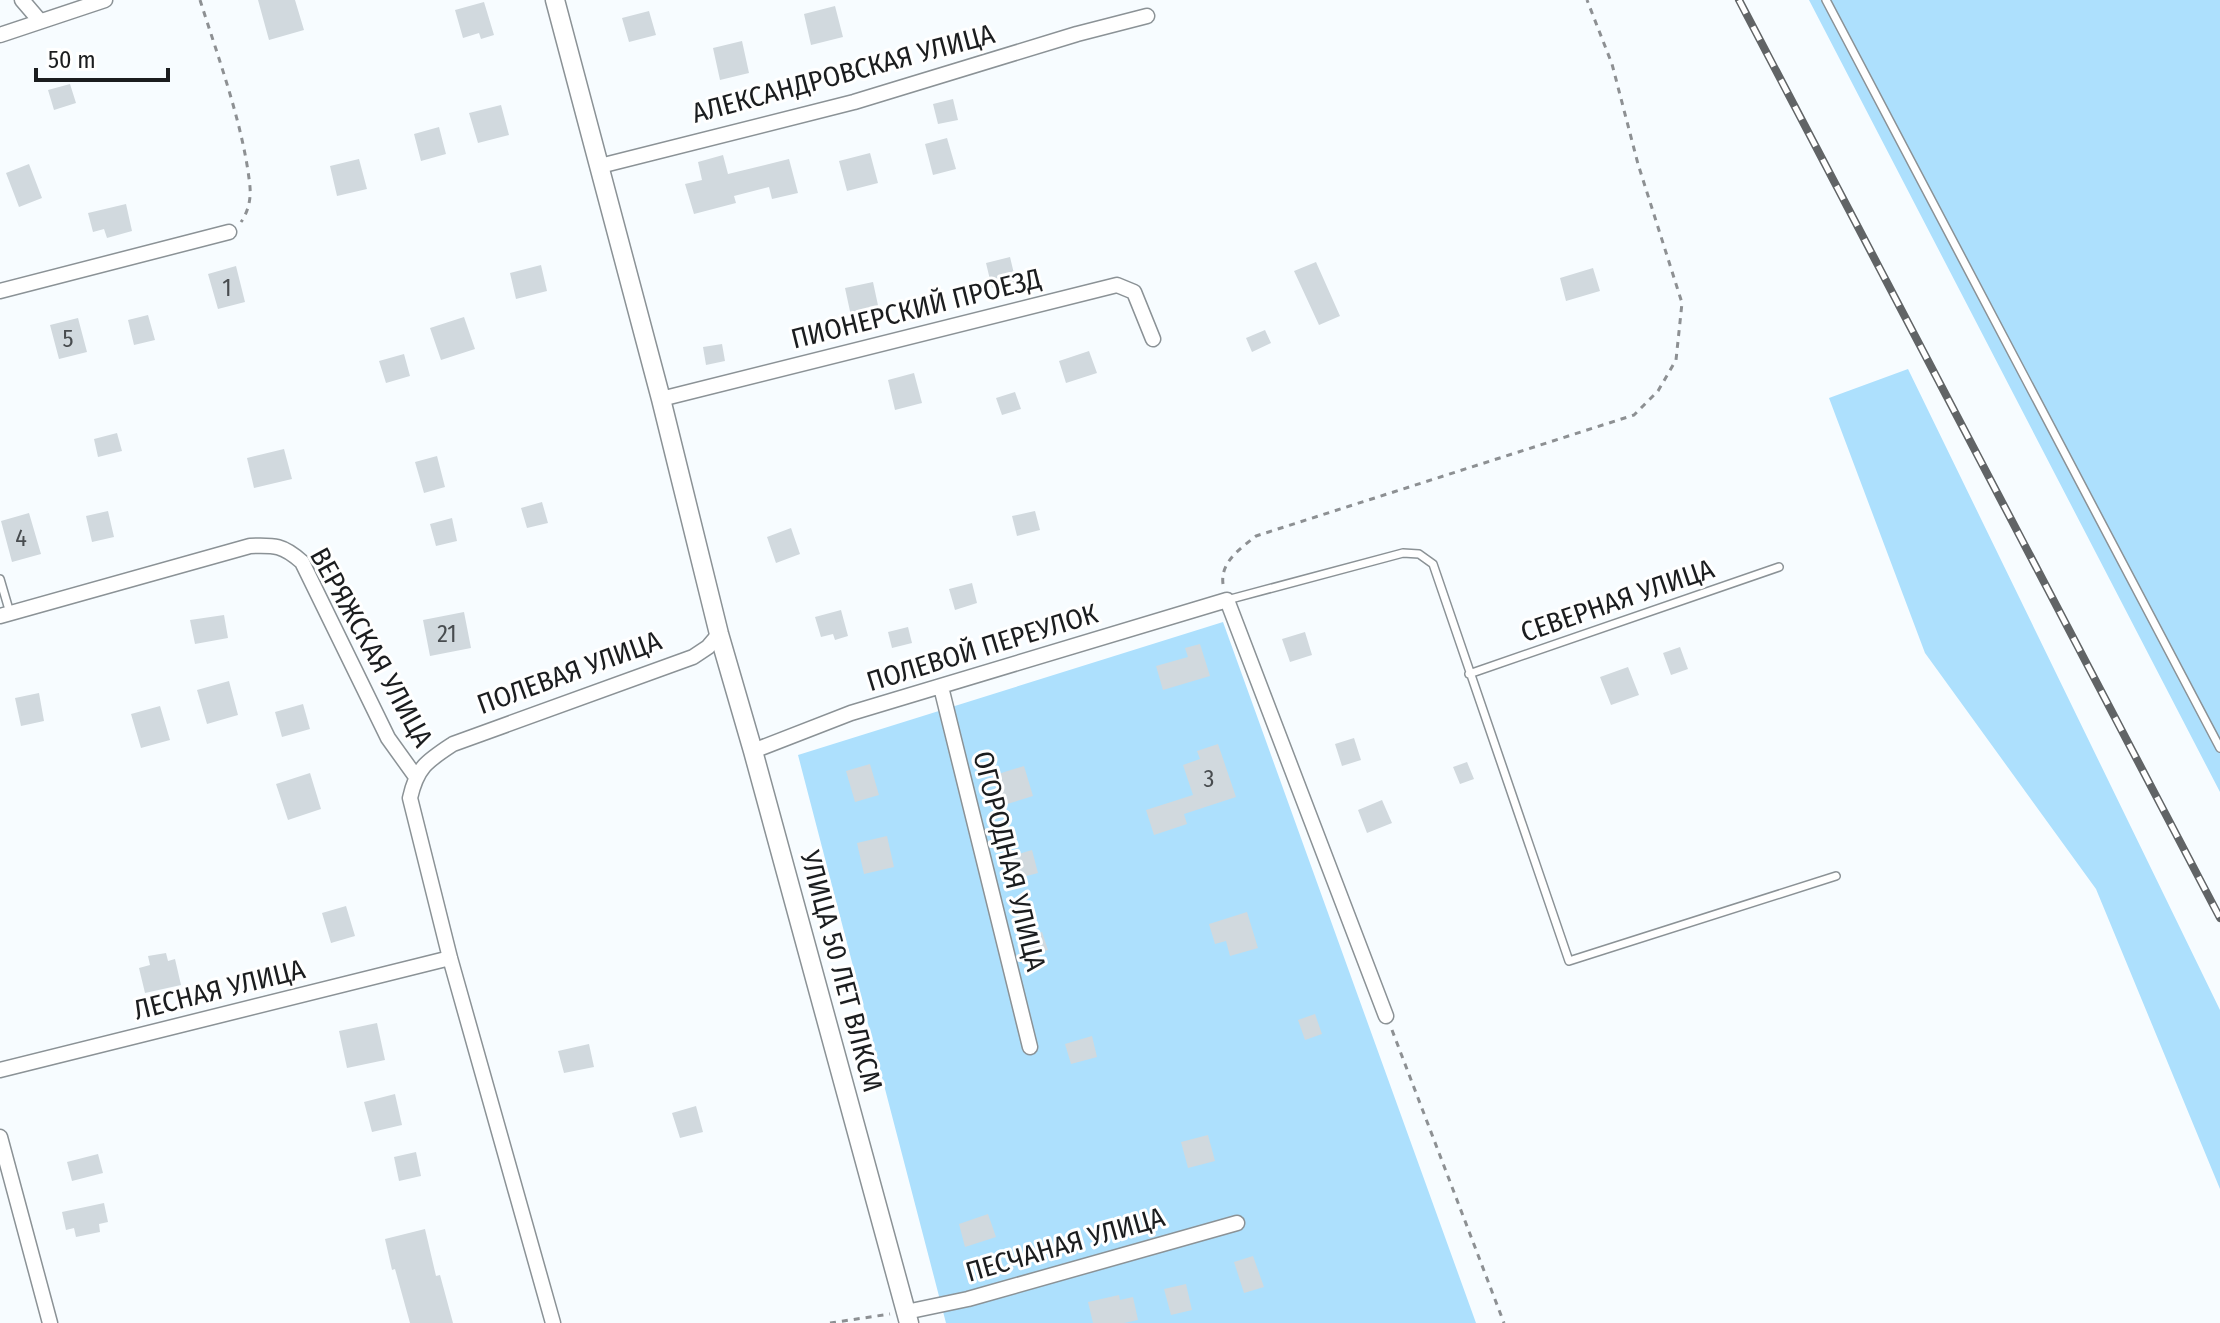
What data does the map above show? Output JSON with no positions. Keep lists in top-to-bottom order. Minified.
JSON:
{"streets":{"street":["АЛЕКСАНДРОВСКАЯ УЛИЦА","ПИОНЕРСКИЙ ПРОЕЗД","ВЕРЯЖСКАЯ УЛИЦА","ПОЛЕВОЙ ПЕРЕУЛОК","ПОЛЕВАЯ УЛИЦА","ОГОРОДНАЯ УЛИЦА","УЛИЦА 50 ЛЕТ ВЛКСМ","ЛЕСНАЯ УЛИЦА","ПЕСЧАНАЯ УЛИЦА"],"lane":["СЕВЕРНАЯ УЛИЦА"]},"crossings":[["ВЕРЯЖСКАЯ УЛИЦА","ПОЛЕВАЯ УЛИЦА"],["ПОЛЕВОЙ ПЕРЕУЛОК","ОГОРОДНАЯ УЛИЦА"],["ПОЛЕВОЙ ПЕРЕУЛОК","УЛИЦА 50 ЛЕТ ВЛКСМ"],["ПОЛЕВАЯ УЛИЦА","УЛИЦА 50 ЛЕТ ВЛКСМ"],["УЛИЦА 50 ЛЕТ ВЛКСМ","ПЕСЧАНАЯ УЛИЦА"]],"house_numbers":["1","5","4","21","3"],"scale_bar":"50 m"}
